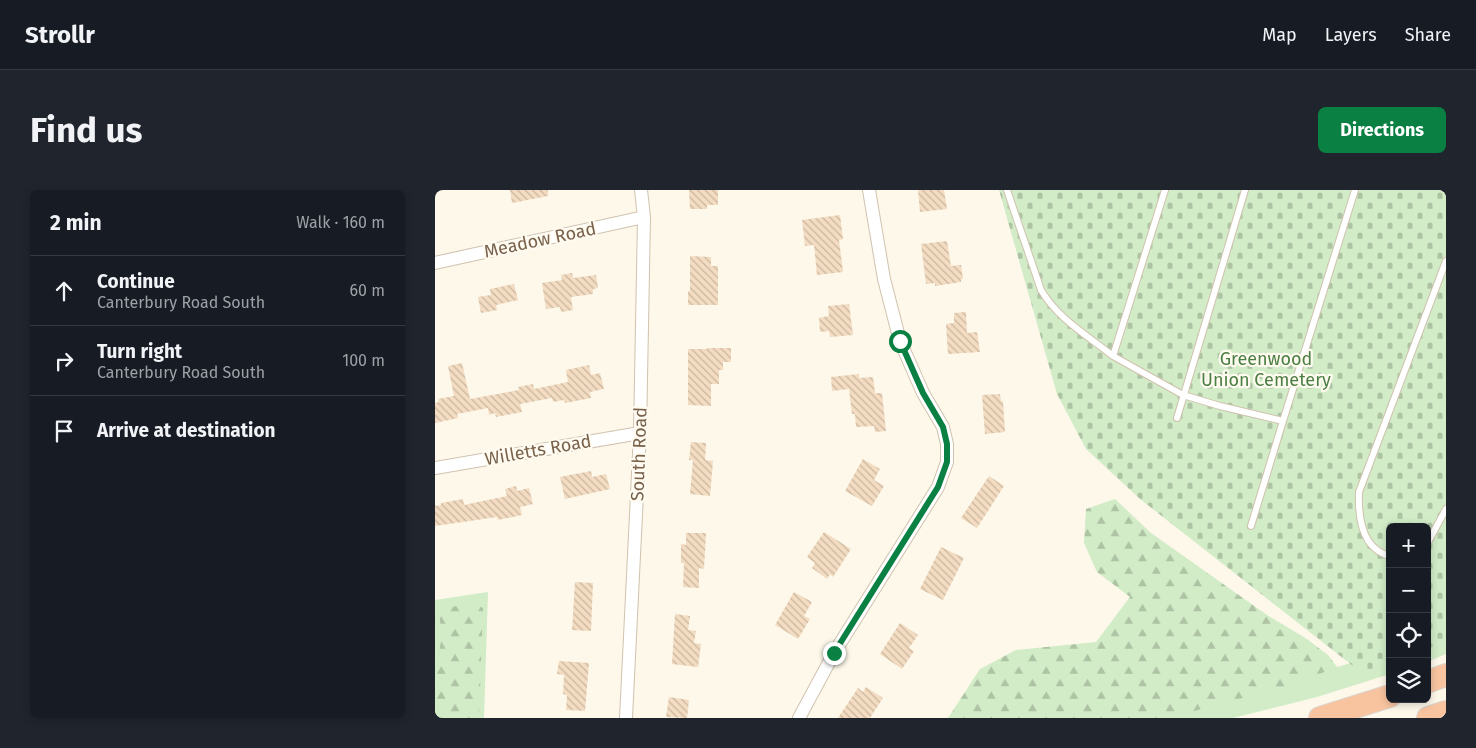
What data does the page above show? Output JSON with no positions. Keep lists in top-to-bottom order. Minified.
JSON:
{"streets":{"street":["Meadow Road","Willetts Road","South Road"]},"crossings":[["Meadow Road","South Road"],["Willetts Road","South Road"]],"parks":["Greenwood Union Cemetery"],"page":{"header":"Strollr","nav":["Map","Layers","Share"],"buttons":"Directions","title":"Find us","heading":["2 min","Walk · 160 m"],"list":[["Continue","Canterbury Road South","60 m"],["Turn right","Canterbury Road South","100 m"],"Arrive at destination"],"map_buttons":["+","−"]}}
